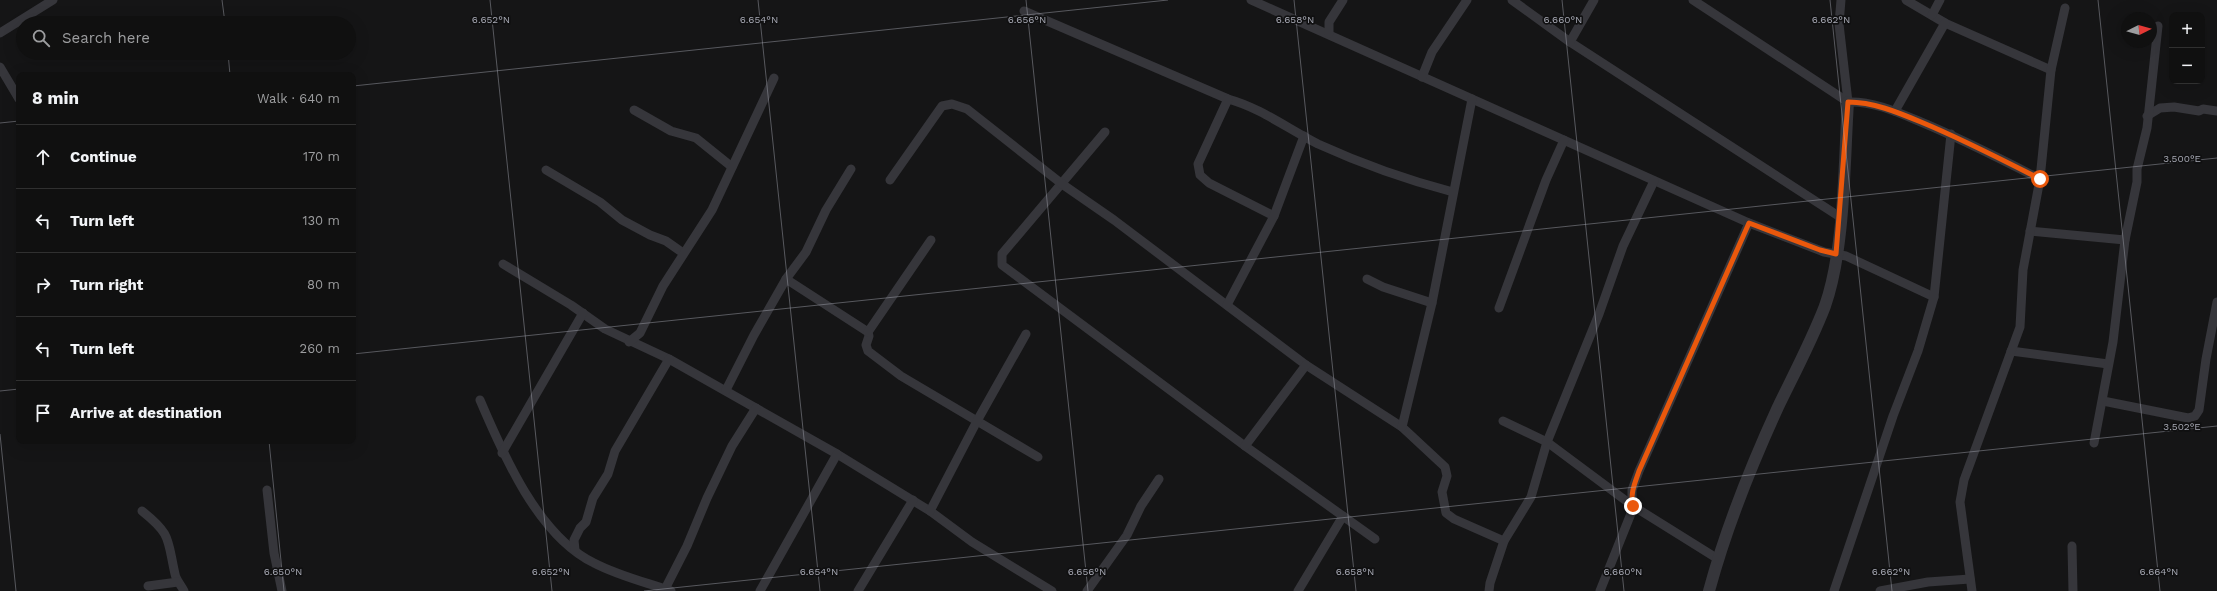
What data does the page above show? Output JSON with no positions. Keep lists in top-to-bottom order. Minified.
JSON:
{"north":"right","page":{"map_buttons":["+","−"],"search":"Search here","heading":["8 min","Walk · 640 m"],"list":[["Continue","170 m"],["Turn left","130 m"],["Turn right","80 m"],["Turn left","260 m"],"Arrive at destination"]},"coordinates":["6.652°N","6.654°N","6.656°N","6.658°N","6.660°N","6.662°N","3.500°E","3.502°E","6.650°N","6.664°N"]}
